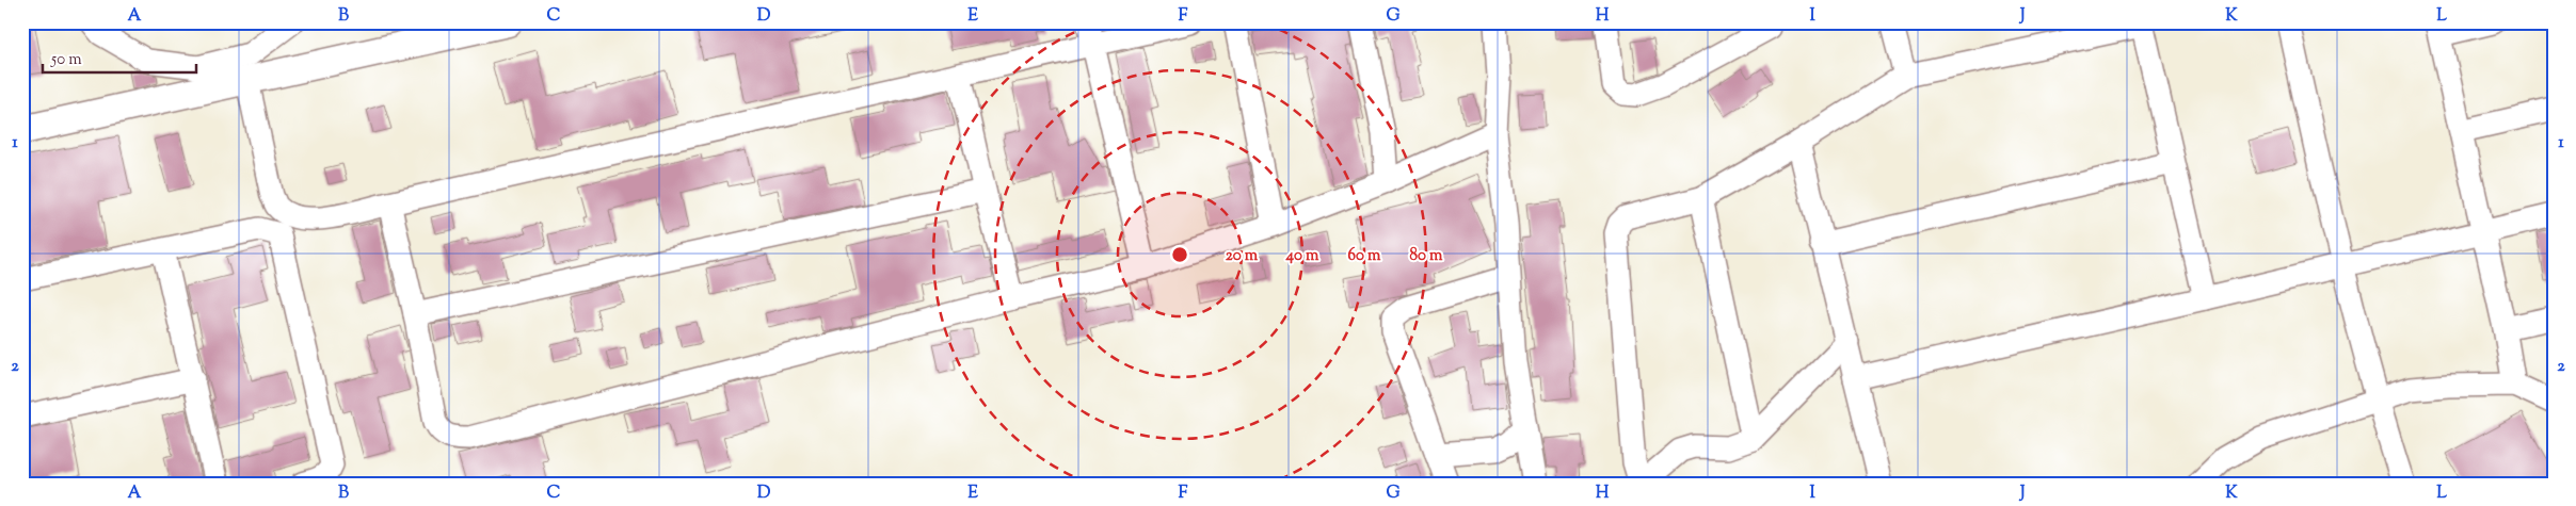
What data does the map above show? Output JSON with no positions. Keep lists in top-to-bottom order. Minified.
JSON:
{"scale_bar":"50 m","grid":{"columns":["A","B","C","D","E","F","G","H","I","J","K","L"],"rows":["1","2"]},"rings":["20 m","40 m","60 m","80 m"]}
